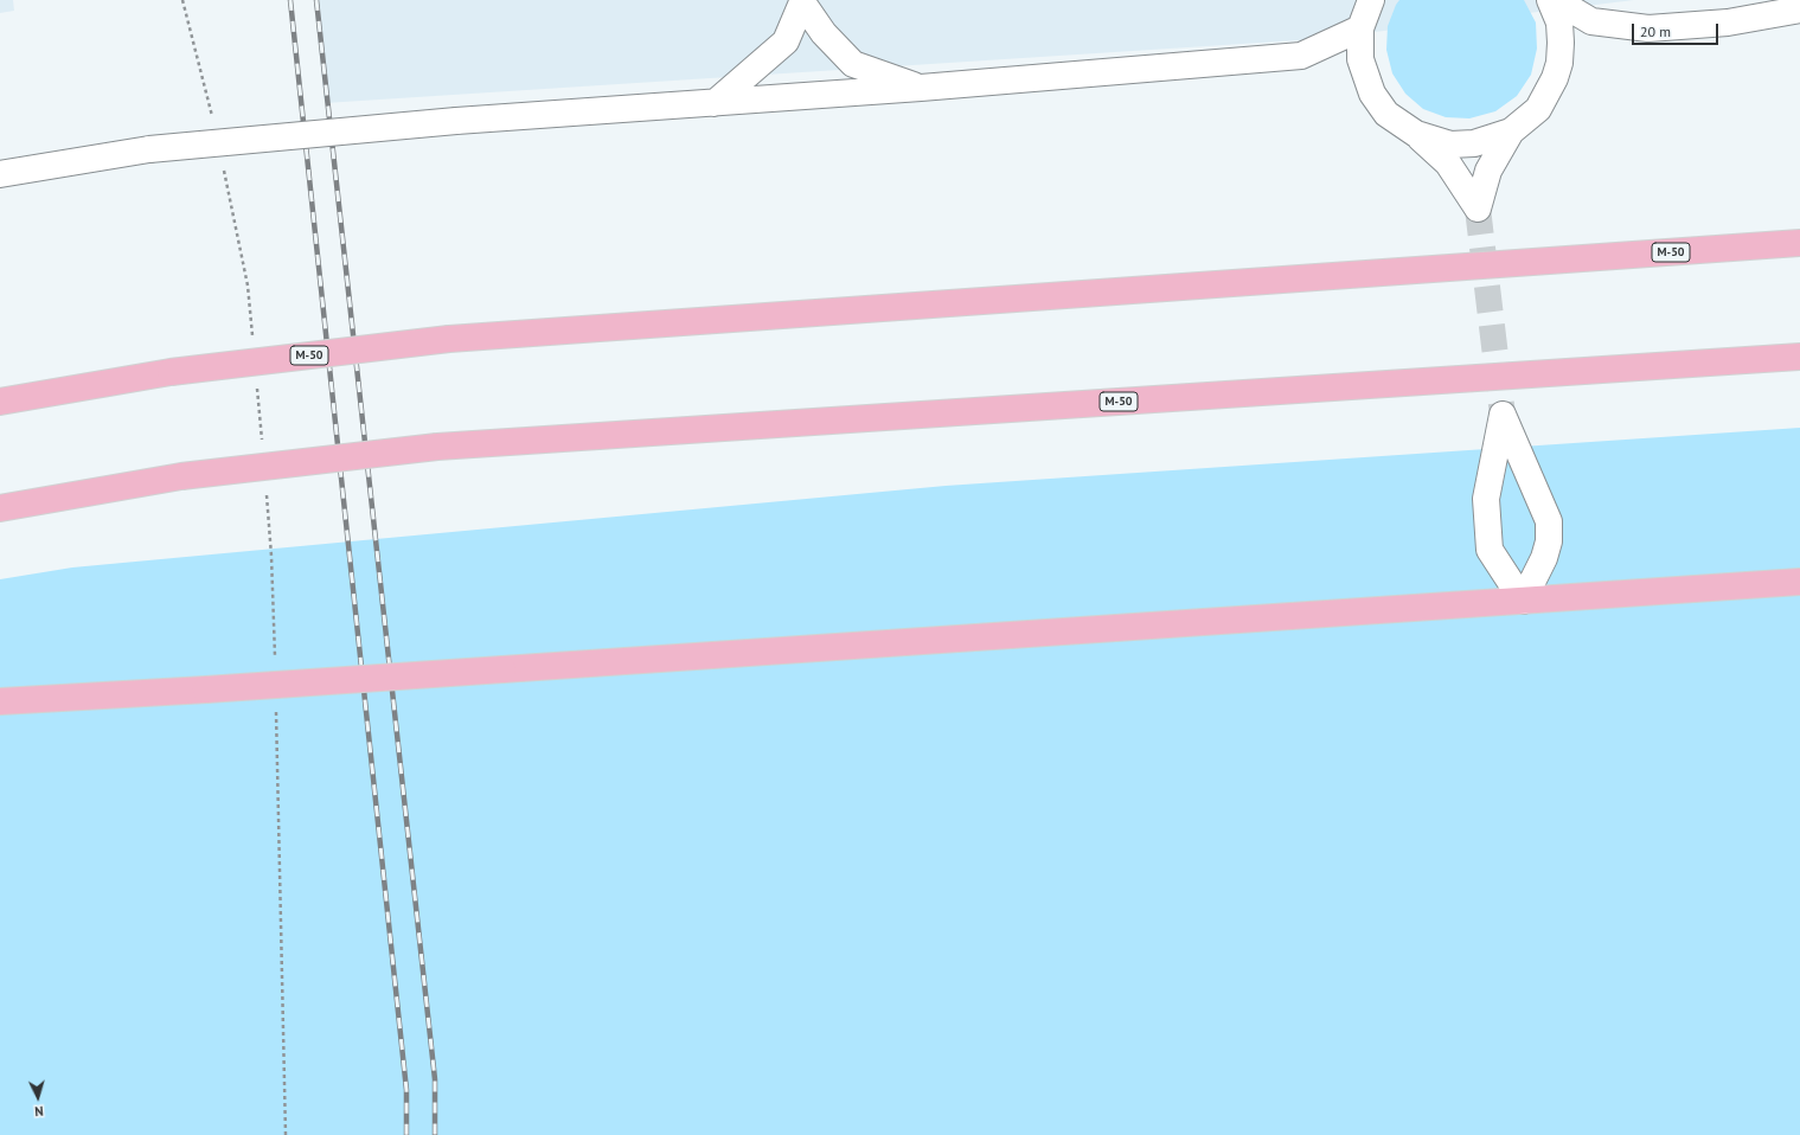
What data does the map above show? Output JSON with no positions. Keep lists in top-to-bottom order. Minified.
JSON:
{"streets":{"highway":["M-50"]},"scale_bar":"20 m","north":"bottom"}
